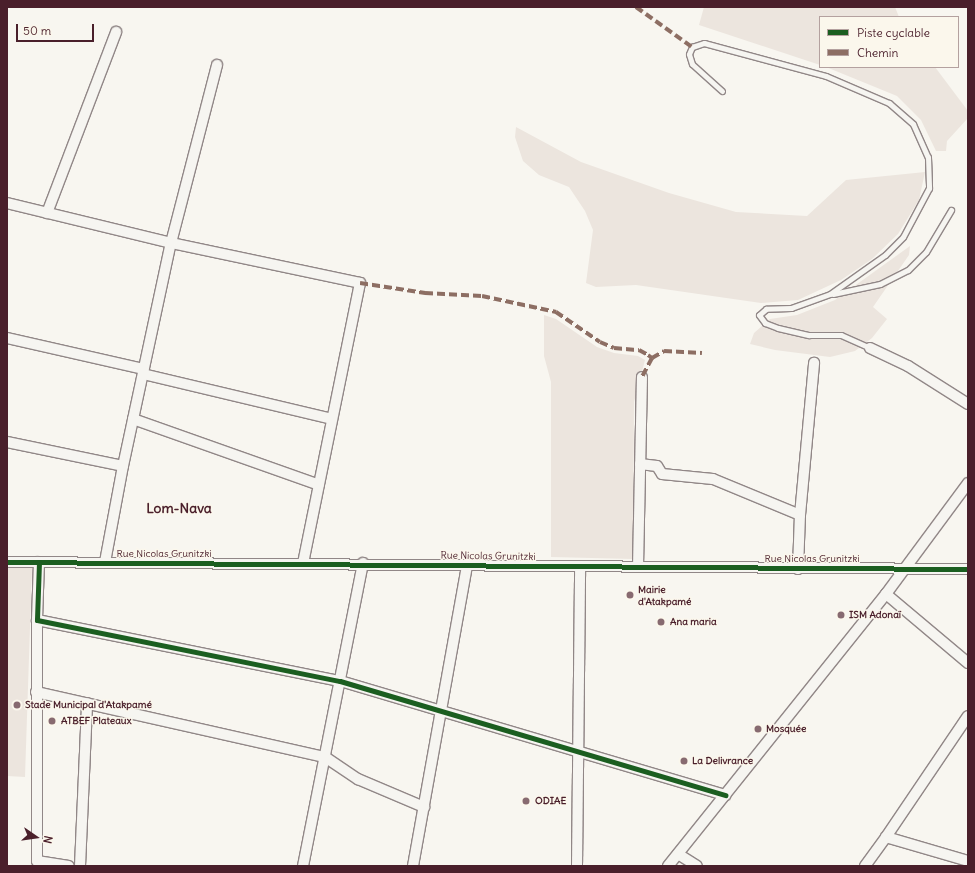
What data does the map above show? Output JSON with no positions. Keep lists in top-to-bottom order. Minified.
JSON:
{"streets":{"street":["Rue Nicolas Grunitzki"]},"districts":["Lom-Nava"],"places":["Mairie d'Atakpamé","ISM Adonaï","Ana maria","Stade Municipal d'Atakpamé","ATBEF Plateaux","Mosquée","La Delivrance","ODIAE"],"legend":["Piste cyclable","Chemin"],"scale_bar":"50 m","north":"right"}
